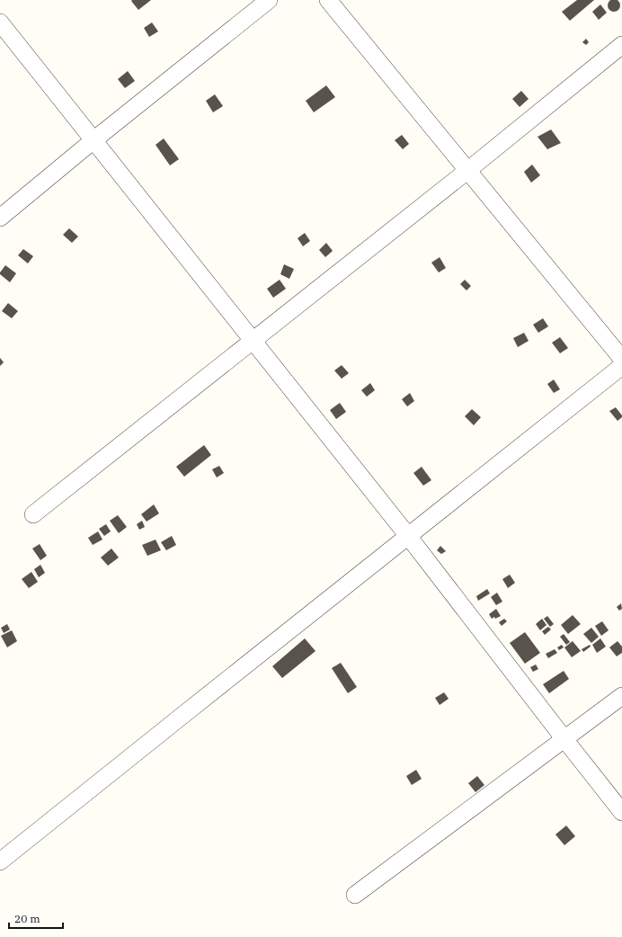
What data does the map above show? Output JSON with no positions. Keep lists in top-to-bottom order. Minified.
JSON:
{"scale_bar":"20 m"}
